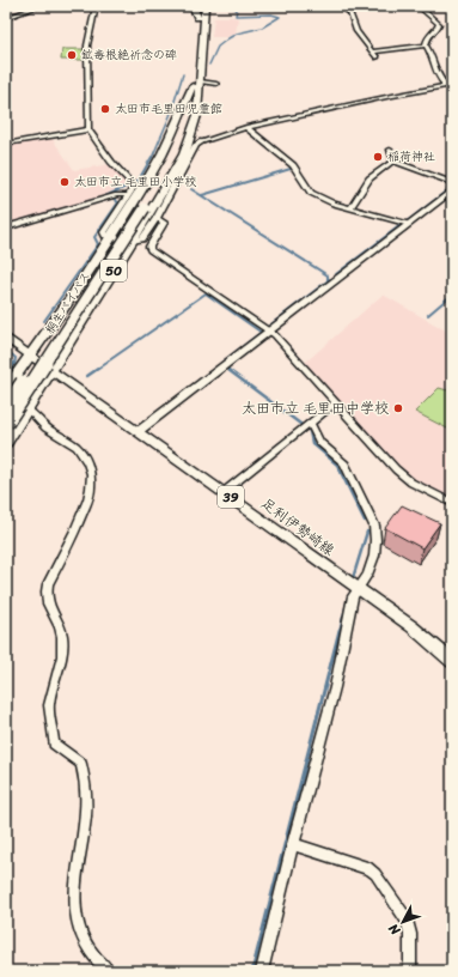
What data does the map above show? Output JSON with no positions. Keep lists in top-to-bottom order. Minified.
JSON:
{"streets":{"highway":["50","桐生バイパス"],"main road":["39","足利伊勢崎線"]},"crossings":[["50","桐生バイパス"],["50","足利伊勢崎線"]],"places":["鉱毒根絶祈念の碑","太田市毛里田児童館","稲荷神社","太田市立 毛里田小学校","太田市立 毛里田中学校"],"north":"bottom left"}
